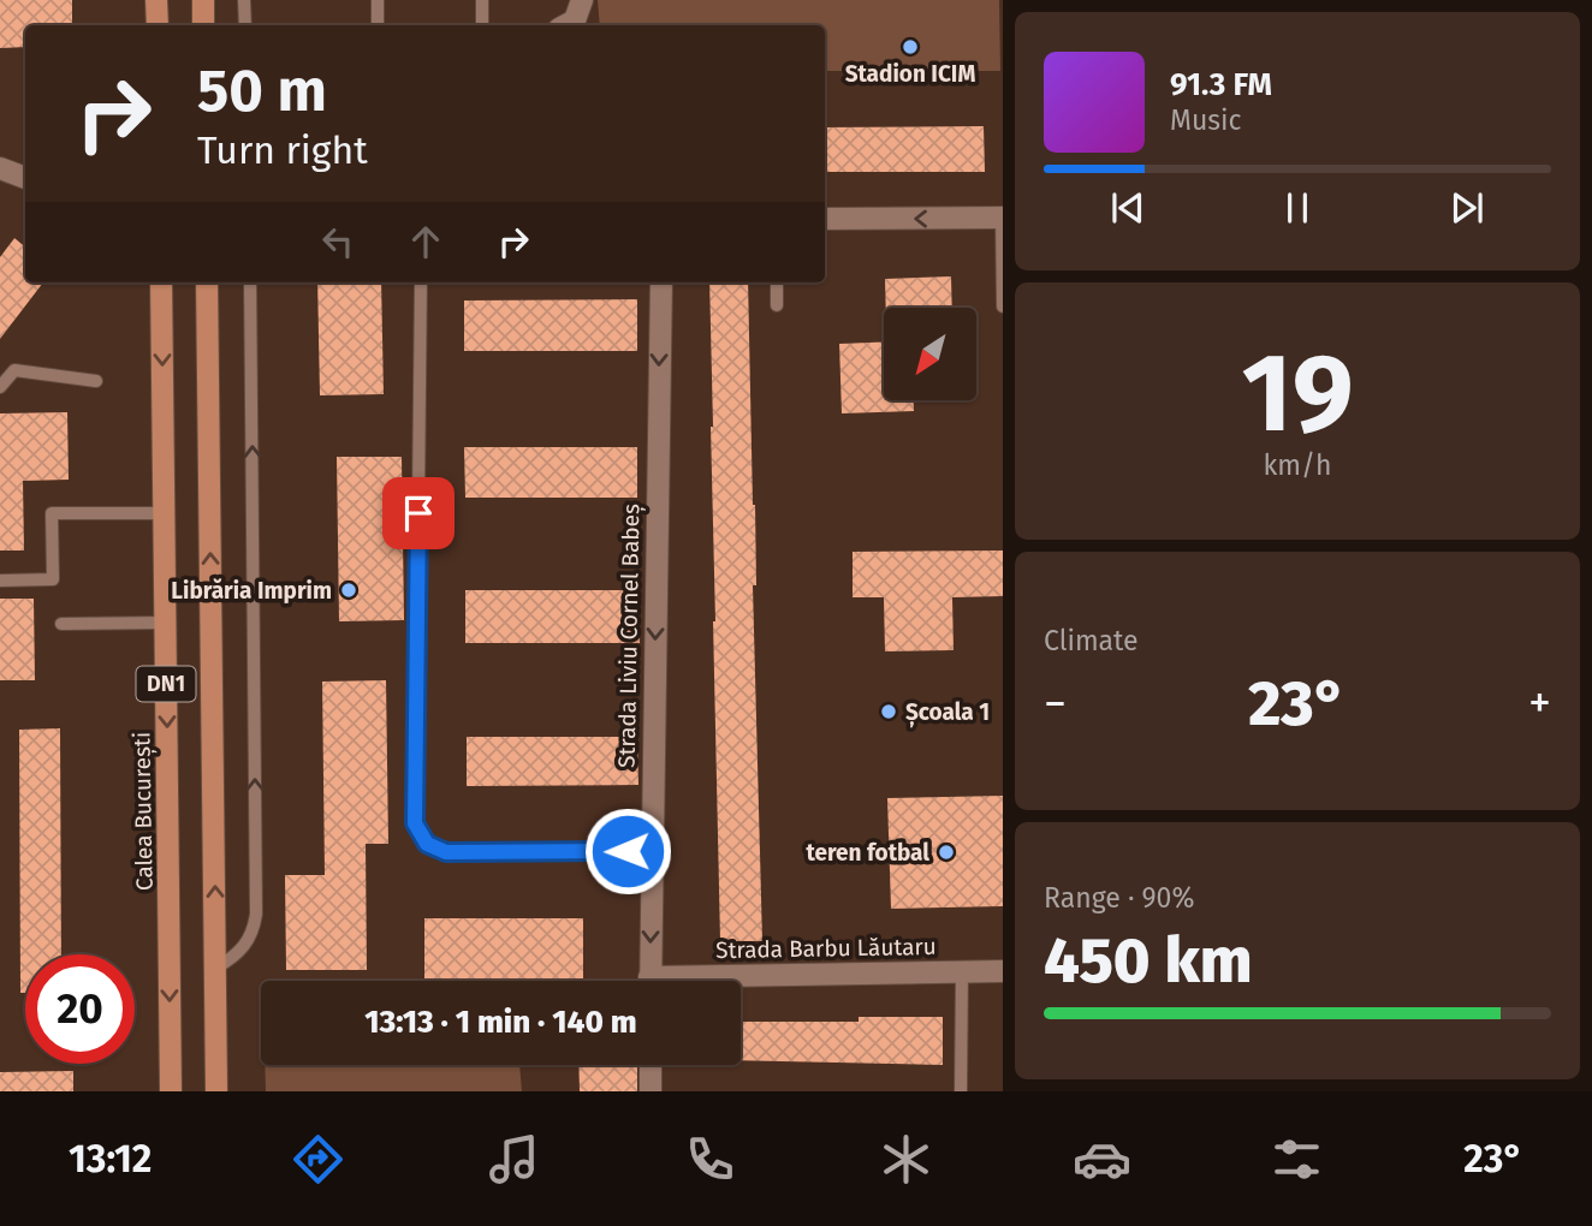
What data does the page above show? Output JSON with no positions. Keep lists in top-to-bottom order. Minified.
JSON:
{"streets":{"main road":["DN1","Calea București"],"street":["Strada Liviu Cornel Babeș","Strada Barbu Lăutaru"]},"one_way":["Strada Liviu Cornel Babeș"],"places":["Stadion ICIM","Librăria Imprim","Școala 1","teren fotbal"],"north":"bottom left","page":{"turn":["50 m","Turn right"],"song":["91.3 FM","Music"],"tile":[["19","km/h"],"Climate",["Range · 90%","450 km"]],"heat":["−","23°","+"],"limit":"20","trip":"13:13 · 1 min · 140 m","tabs":["13:12","23°"]}}
